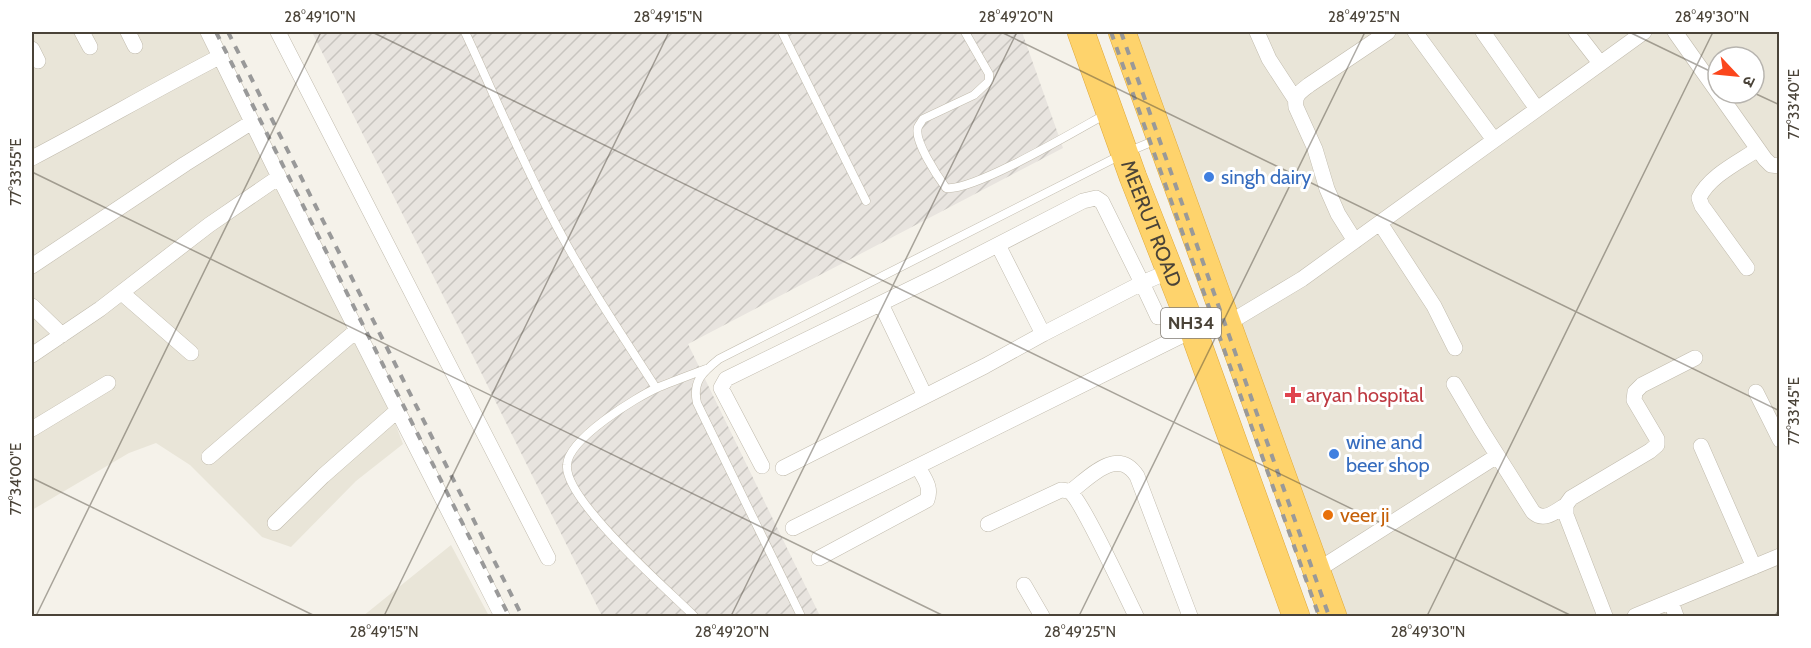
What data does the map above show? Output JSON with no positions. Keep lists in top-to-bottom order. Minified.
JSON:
{"streets":{"highway":["MEERUT ROAD","NH34"]},"places":{"other":["singh dairy","wine and beer shop","veer ji"],"health":["aryan hospital"]},"north":"bottom right","coordinates":["28°49'10\"N","28°49'15\"N","28°49'20\"N","28°49'25\"N","28°49'30\"N","77°33'40\"E","77°33'55\"E","77°33'45\"E","77°34'00\"E"]}
